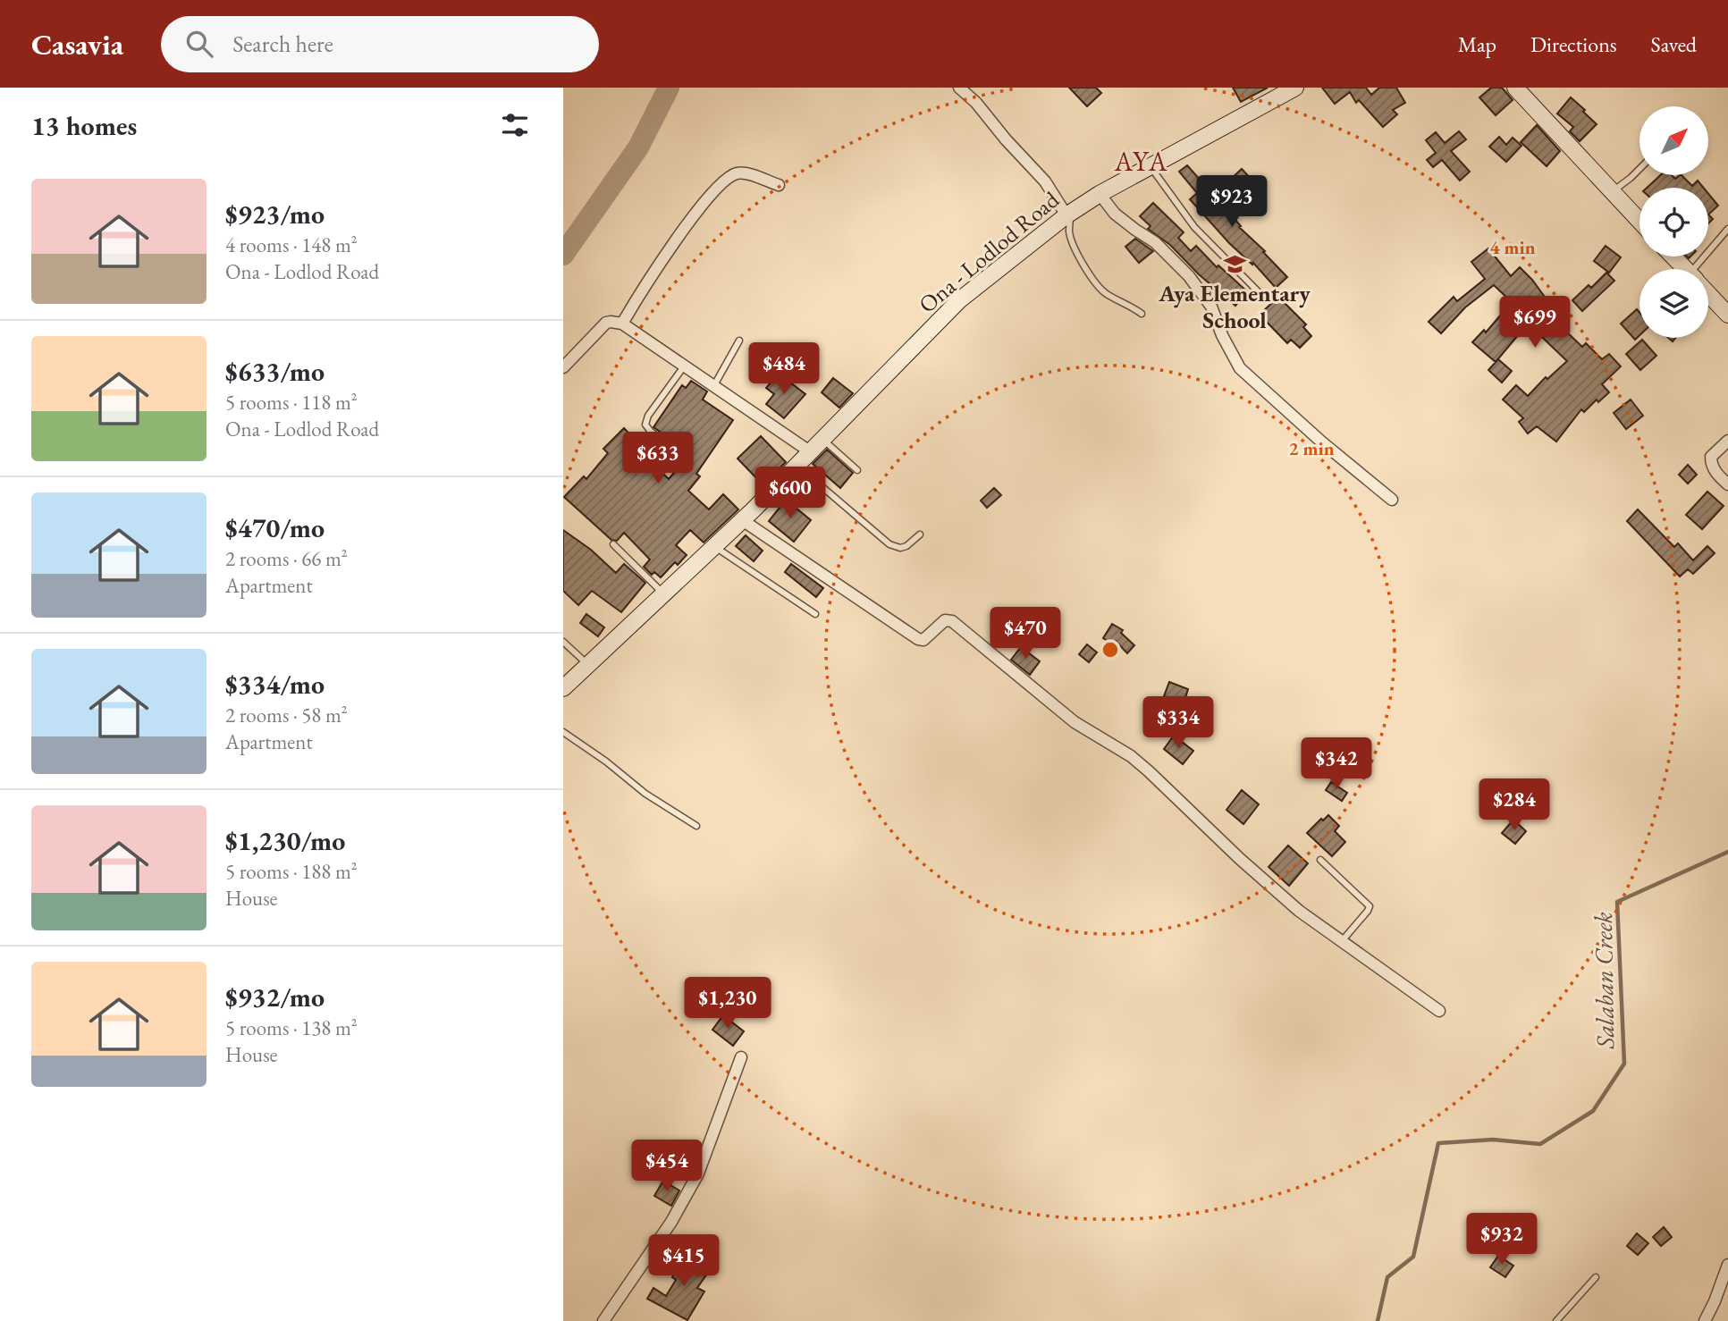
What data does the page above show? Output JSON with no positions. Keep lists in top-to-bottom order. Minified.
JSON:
{"streets":{"main road":["Ona - Lodlod Road"]},"districts":["AYA"],"water":["Salaban Creek"],"places":{"school or university":["Aya Elementary School"]},"north":"top right","page":{"header":"Casavia","search":"Search here","nav":["Map","Directions","Saved"],"heading":"13 homes","list":[{"name":"$923/mo","note":"4 rooms · 148 m² · Ona - Lodlod Road"},{"name":"$633/mo","note":"5 rooms · 118 m² · Ona - Lodlod Road"},{"name":"$470/mo","note":"2 rooms · 66 m² · Apartment"},{"name":"$334/mo","note":"2 rooms · 58 m² · Apartment"},{"name":"$1,230/mo","note":"5 rooms · 188 m² · House"},{"name":"$932/mo","note":"5 rooms · 138 m² · House"}],"price":["$923","$699","$484","$633","$600","$470","$334","$342","$284","$1,230","$454","$932","$415"]},"rings":["4 min","2 min"]}
